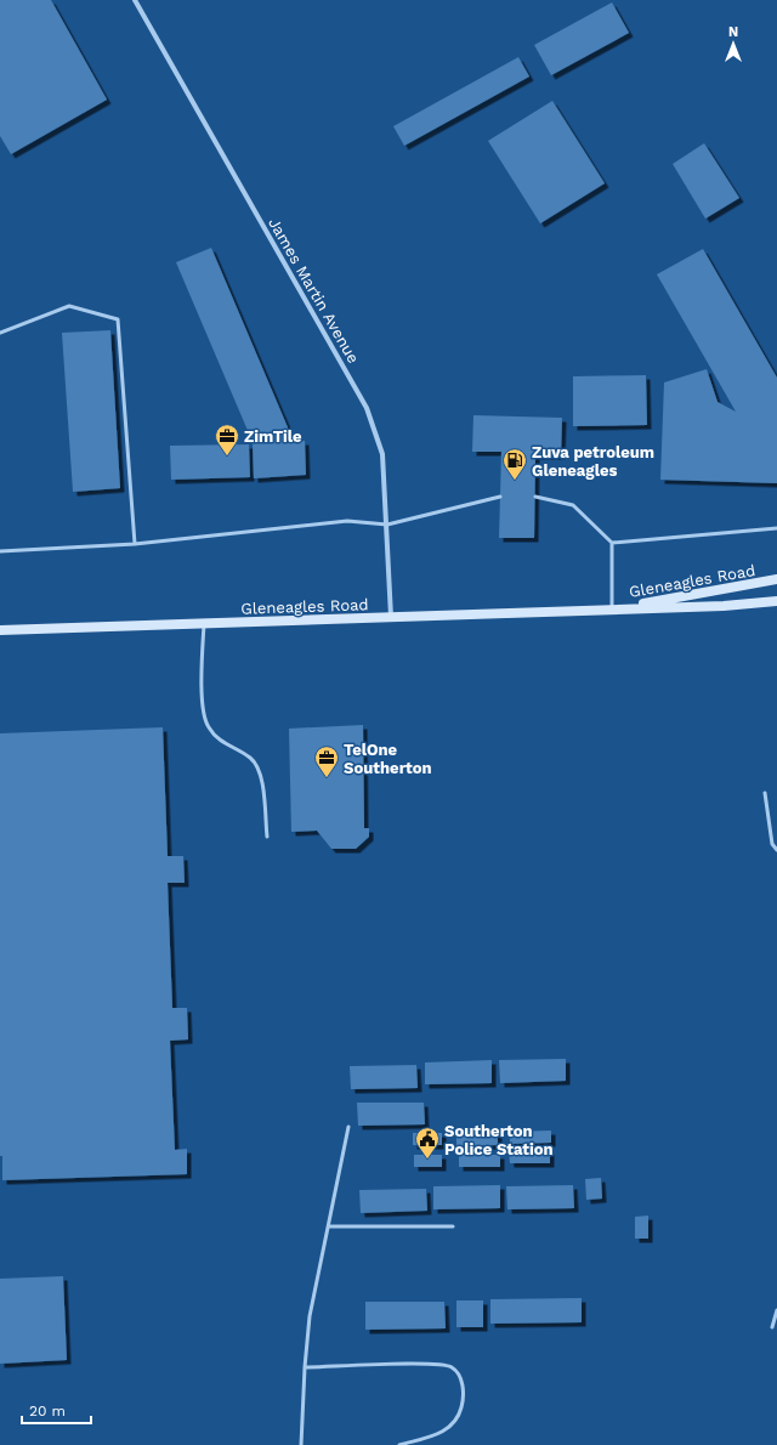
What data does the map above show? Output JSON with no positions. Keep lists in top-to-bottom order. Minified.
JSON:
{"streets":{"street":["James Martin Avenue","Gleneagles Road"]},"crossings":[["James Martin Avenue","Gleneagles Road"]],"places":{"office":["ZimTile","TelOne Southerton"],"fuel station":["Zuva petroleum Gleneagles"],"public building":["Southerton Police Station"]},"scale_bar":"20 m","north":"top"}
